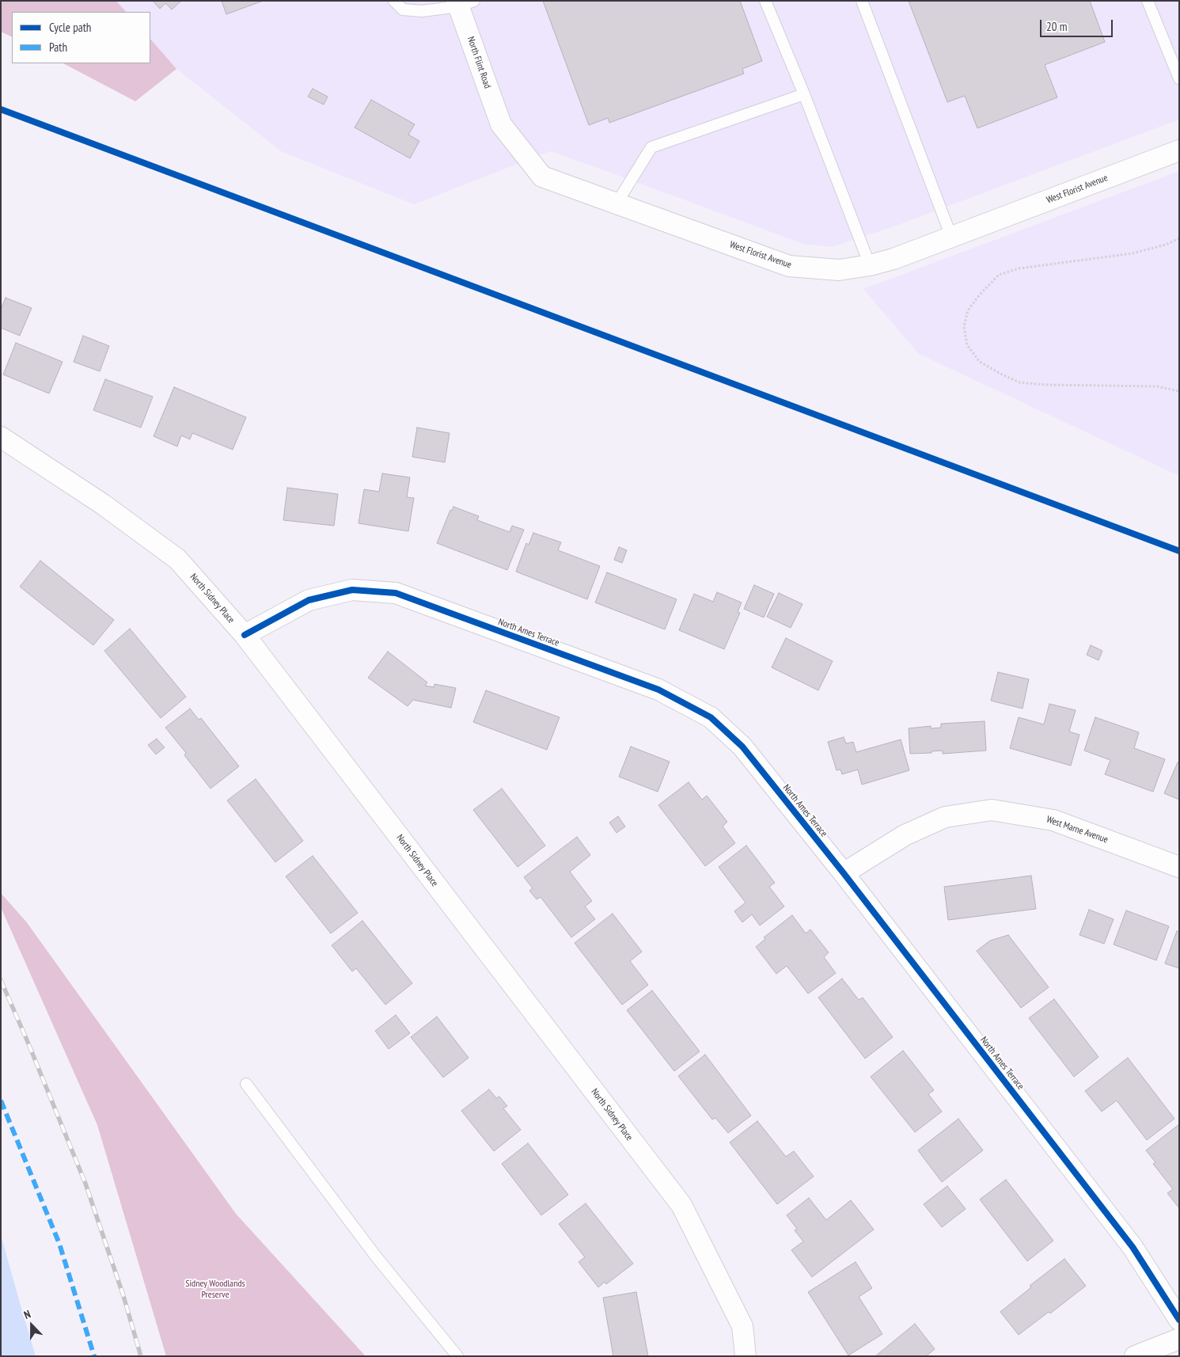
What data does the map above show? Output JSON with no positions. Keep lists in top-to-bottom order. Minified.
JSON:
{"streets":{"street":["North Flint Road","West Florist Avenue","North Sidney Place","North Ames Terrace","West Marne Avenue"]},"crossings":[["North Flint Road","West Florist Avenue"],["North Sidney Place","North Ames Terrace"],["North Ames Terrace","West Marne Avenue"]],"parks":["Sidney Woodlands Preserve"],"legend":["Cycle path","Path"],"scale_bar":"20 m","north":"top"}
